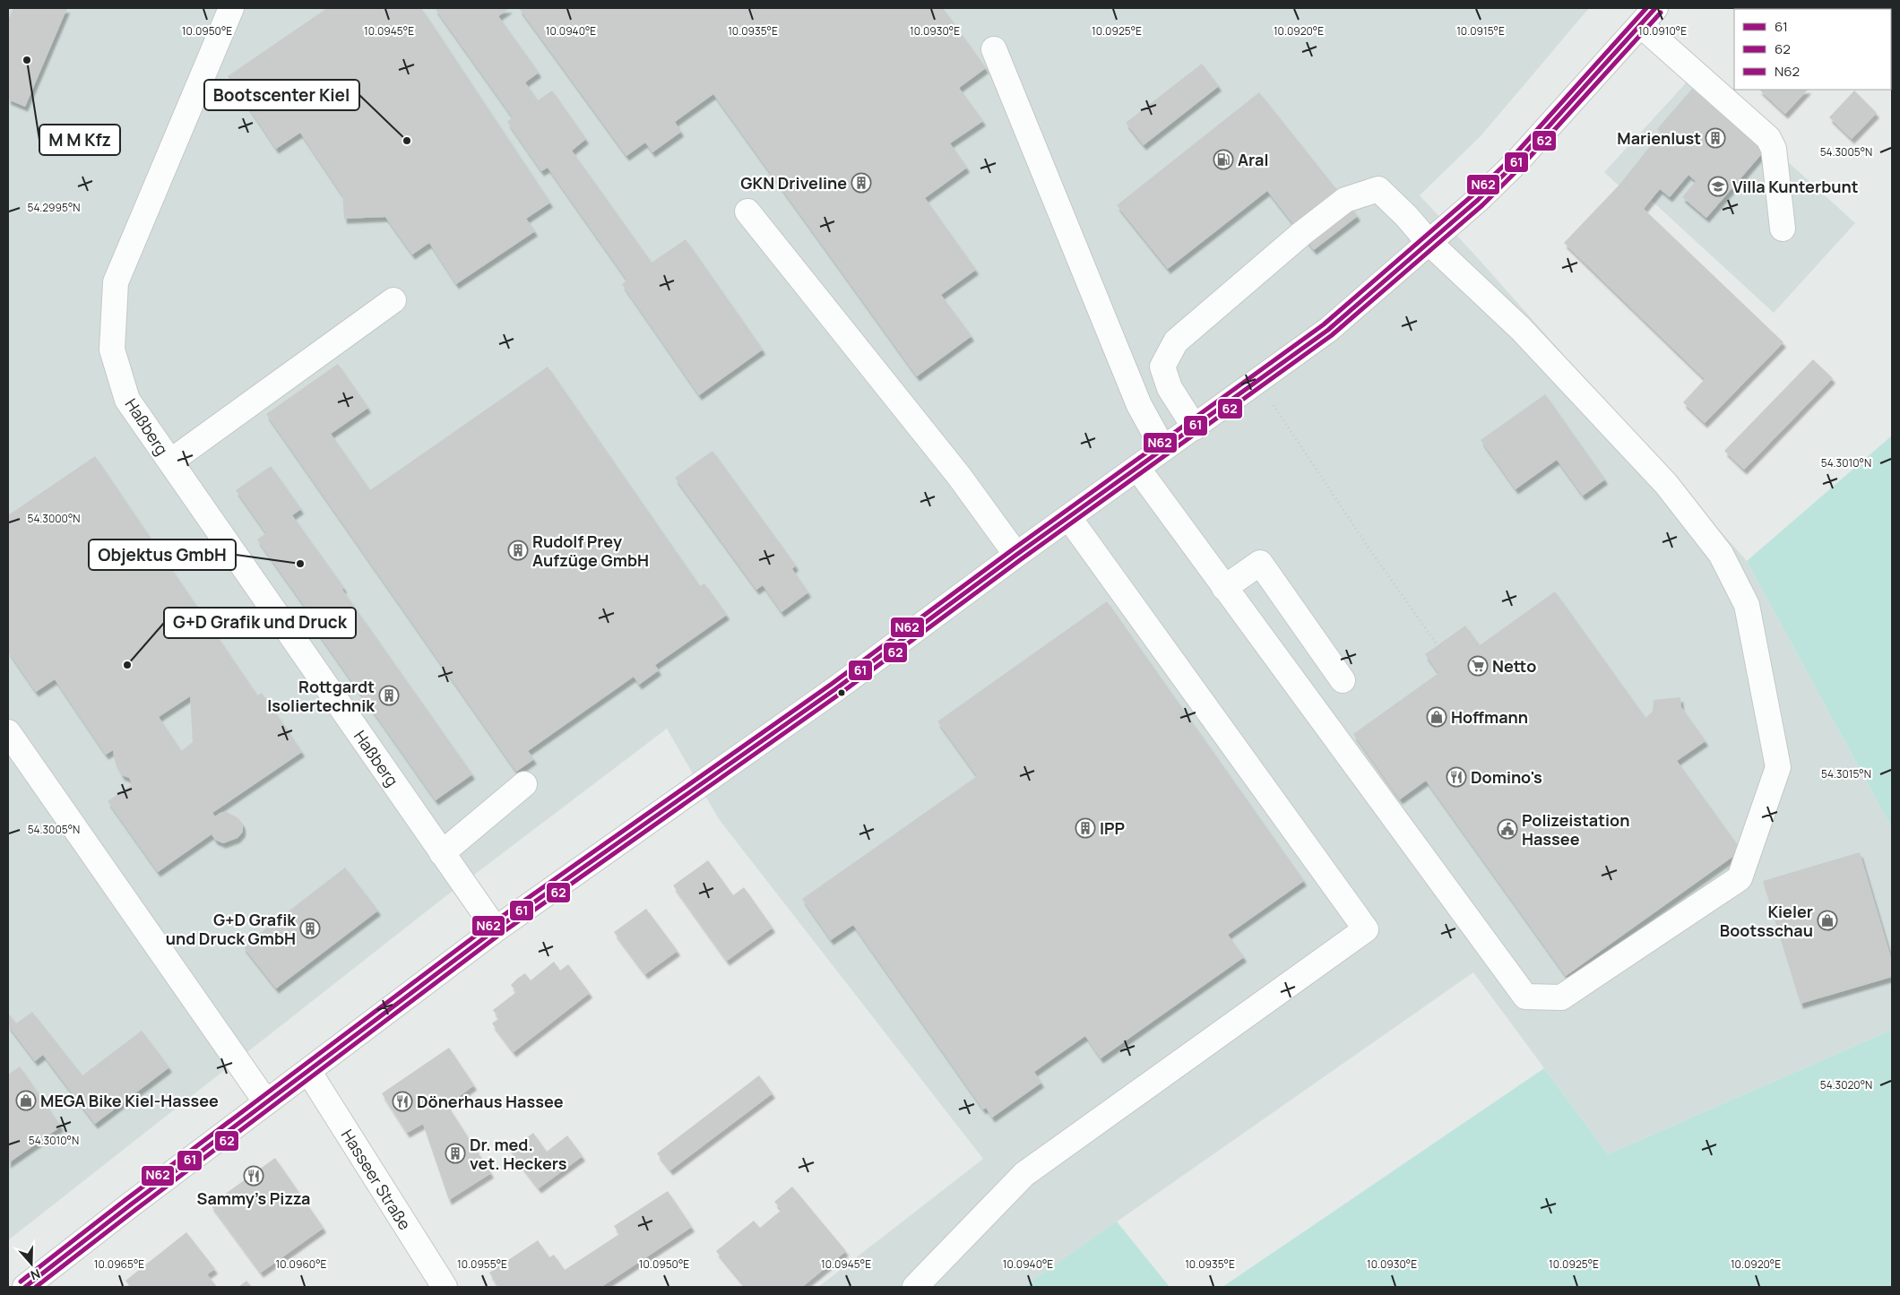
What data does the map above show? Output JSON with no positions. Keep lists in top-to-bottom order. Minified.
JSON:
{"streets":{"street":["Haßberg","Hasseer Straße"]},"places":{"other":["M M Kfz","Bootscenter Kiel","Objektus GmbH","G+D Grafik und Druck"],"building":["Marienlust","GKN Driveline","Rudolf Prey Aufzüge GmbH","Rottgardt Isoliertechnik","IPP","G+D Grafik und Druck GmbH","Dr. med. vet. Heckers"],"fuel station":["Aral"],"school or university":["Villa Kunterbunt"],"supermarket":["Netto"],"shop":["Hoffmann","Kieler Bootsschau","MEGA Bike Kiel-Hassee"],"restaurant":["Domino's","Dönerhaus Hassee","Sammy's Pizza"],"public building":["Polizeistation Hassee"]},"lines":["transit line 61","transit line N62","transit line 62"],"legend":["61","62","N62"],"north":"bottom","coordinates":["10.0950°E","10.0930°E","10.0925°E","10.0920°E","10.0910°E","10.0945°E","10.0940°E","10.0935°E","10.0915°E","54.3005°N","54.2995°N","54.3010°N","54.3000°N","54.3015°N","54.3020°N","10.0965°E","10.0960°E","10.0955°E"]}
